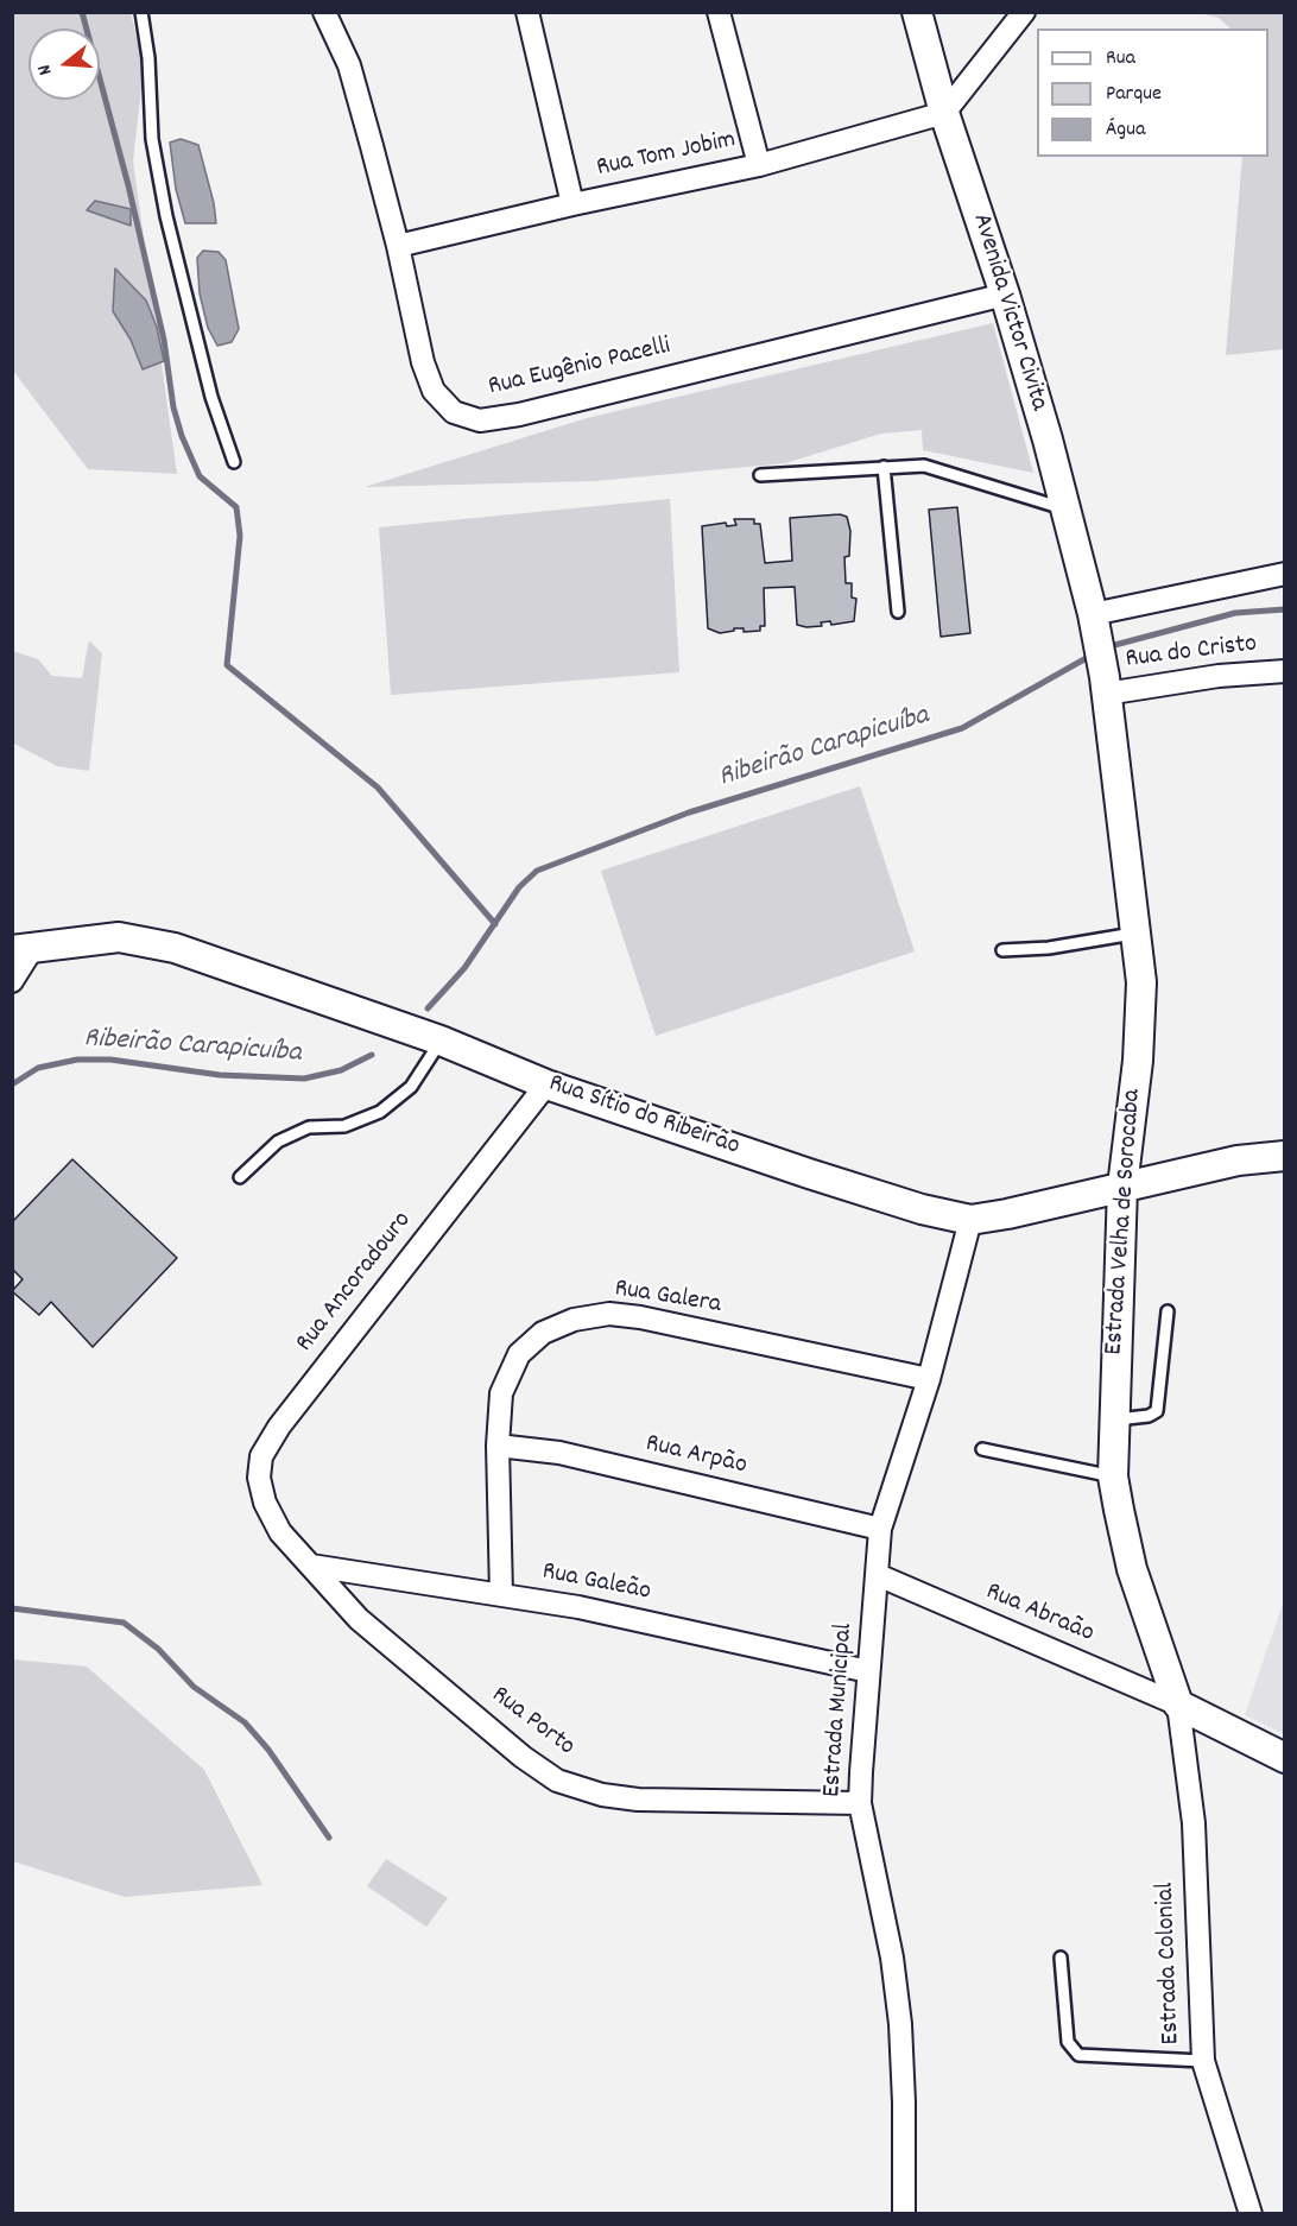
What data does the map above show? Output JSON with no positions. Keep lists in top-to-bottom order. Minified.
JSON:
{"streets":{"main road":["Avenida Victor Civita","Rua Sítio do Ribeirão","Estrada Velha de Sorocaba"],"street":["Rua Tom Jobim","Rua Eugênio Pacelli","Rua do Cristo","Rua Ancoradouro","Rua Galera","Rua Arpão","Rua Galeão","Rua Abraão","Estrada Municipal","Rua Porto","Estrada Colonial"]},"crossings":[["Rua Tom Jobim","Avenida Victor Civita"],["Rua Tom Jobim","Rua Eugênio Pacelli"],["Avenida Victor Civita","Rua Eugênio Pacelli"],["Avenida Victor Civita","Estrada Velha de Sorocaba"],["Rua do Cristo","Estrada Velha de Sorocaba"],["Rua Sítio do Ribeirão","Estrada Velha de Sorocaba"],["Rua Sítio do Ribeirão","Rua Ancoradouro"],["Rua Sítio do Ribeirão","Estrada Municipal"],["Estrada Velha de Sorocaba","Rua Abraão"],["Estrada Velha de Sorocaba","Estrada Colonial"],["Rua Ancoradouro","Rua Porto"],["Rua Galera","Rua Arpão"],["Rua Galera","Rua Galeão"],["Rua Galera","Estrada Municipal"],["Rua Arpão","Estrada Municipal"],["Rua Galeão","Estrada Municipal"],["Rua Galeão","Rua Porto"],["Rua Abraão","Estrada Municipal"],["Rua Abraão","Estrada Colonial"],["Estrada Municipal","Rua Porto"]],"water":["Ribeirão Carapicuíba"],"legend":["Rua","Parque","Água"],"north":"left"}
